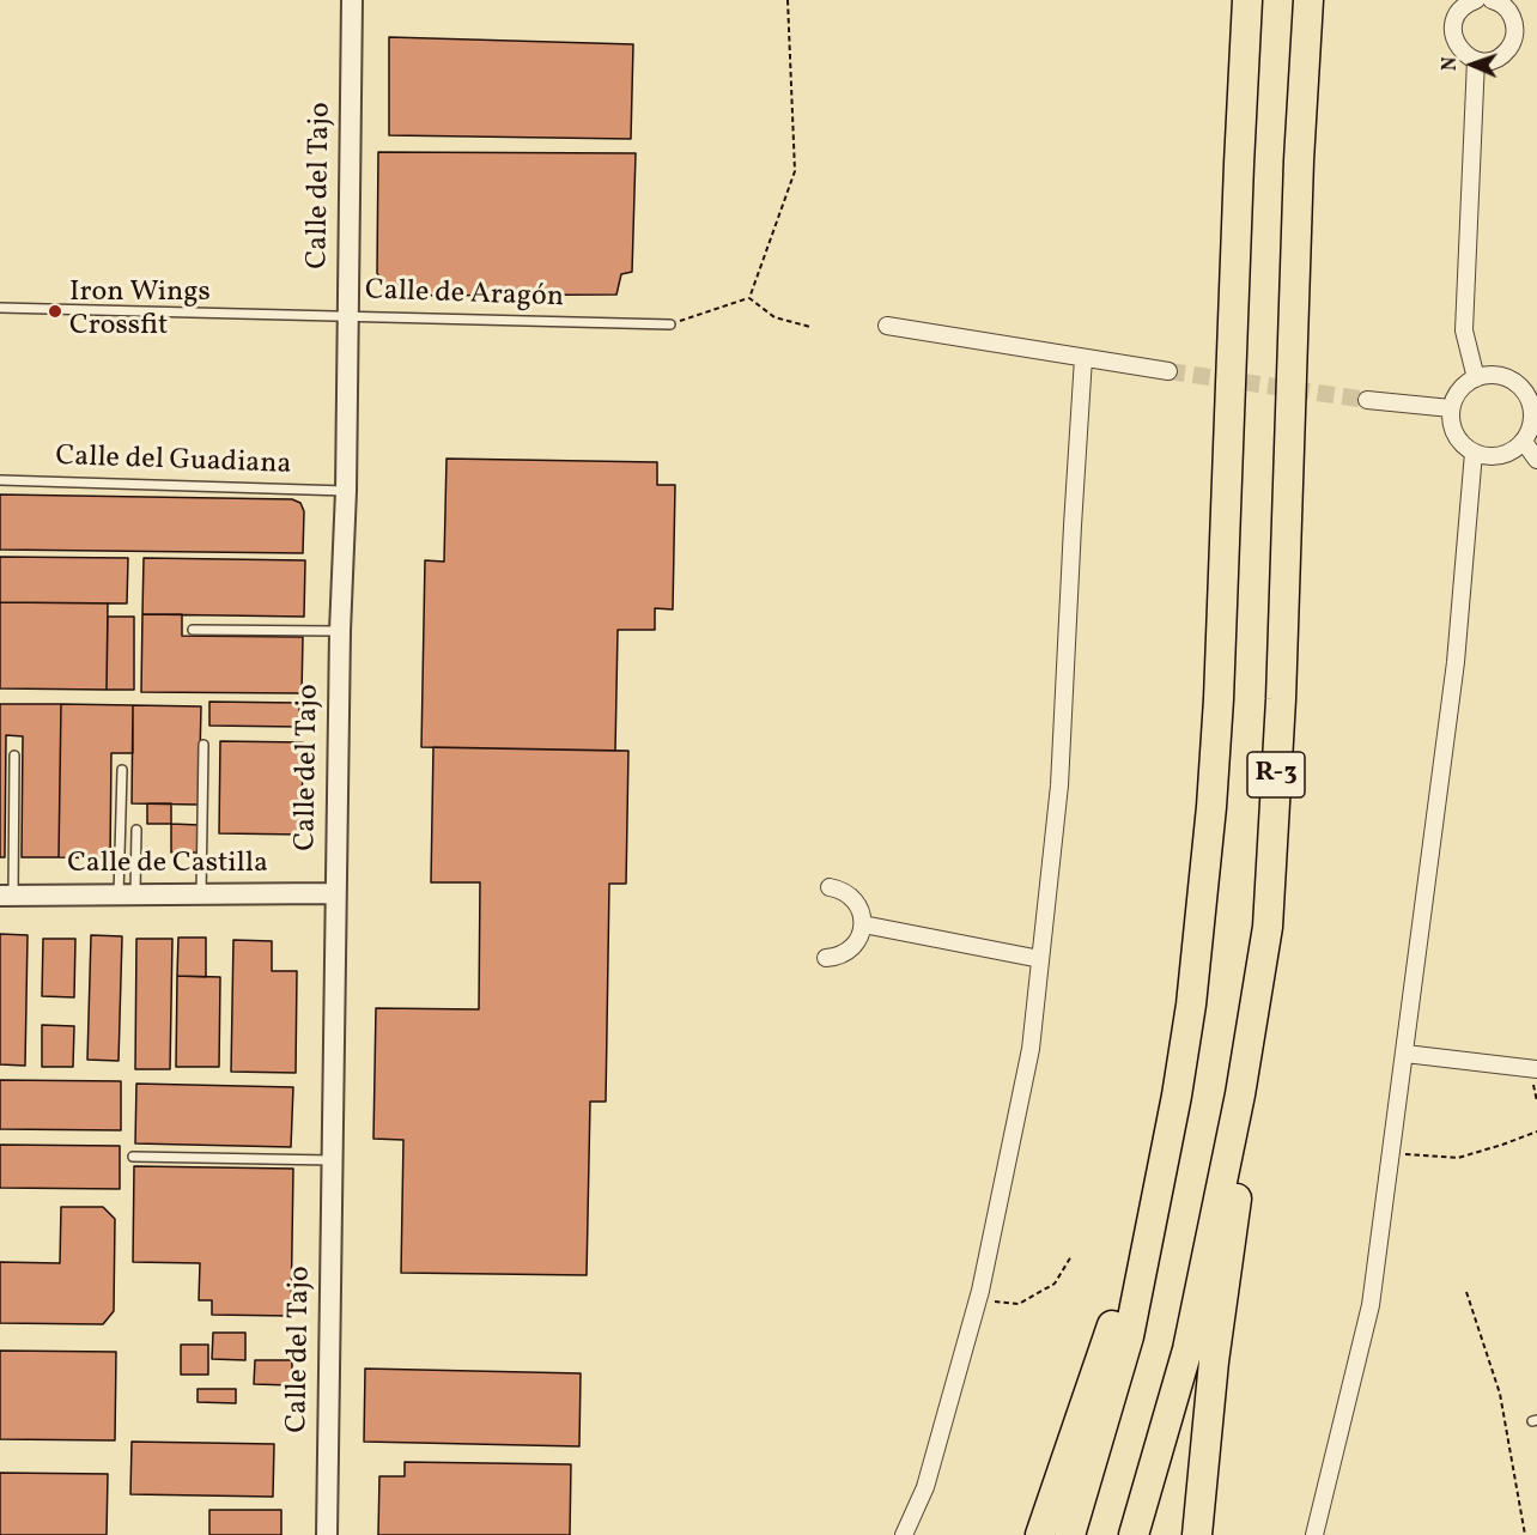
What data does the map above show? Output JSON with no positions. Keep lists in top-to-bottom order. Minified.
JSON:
{"streets":{"highway":["R-3"],"street":["Calle del Tajo","Calle de Castilla"],"lane":["Calle de Aragón","Calle del Guadiana"]},"crossings":[["Calle del Tajo","Calle de Aragón"],["Calle del Tajo","Calle del Guadiana"],["Calle del Tajo","Calle de Castilla"]],"places":["Iron Wings Crossfit"],"north":"left"}
